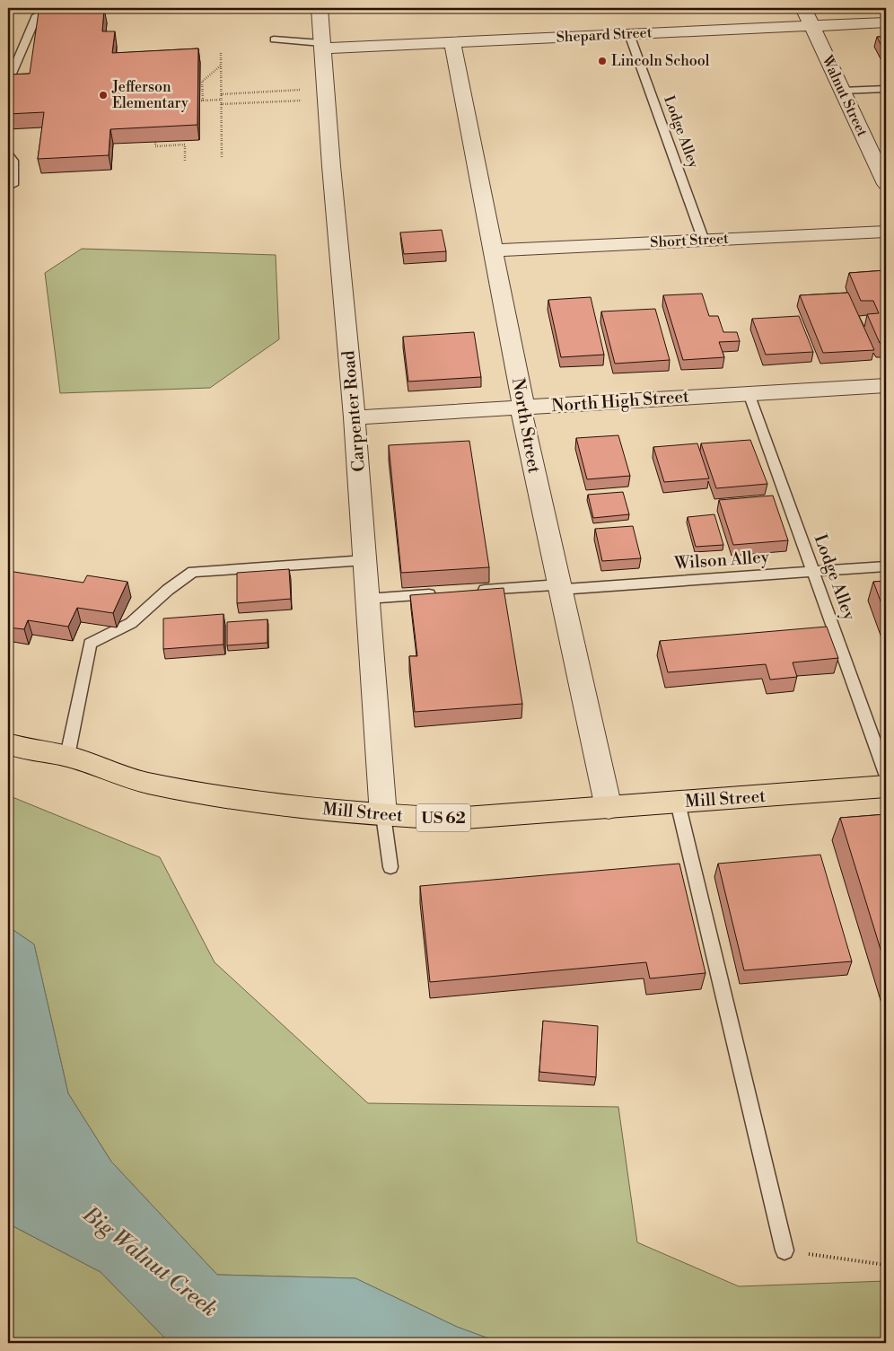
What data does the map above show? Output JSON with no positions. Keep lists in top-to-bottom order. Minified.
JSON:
{"streets":{"highway":["Mill Street","US 62"],"street":["Shepard Street","Walnut Street","Short Street","North High Street","Carpenter Road","North Street"],"lane":["Lodge Alley","Wilson Alley"]},"crossings":[["Shepard Street","Walnut Street"],["Shepard Street","Lodge Alley"],["Shepard Street","Carpenter Road"],["Shepard Street","North Street"],["Lodge Alley","Short Street"],["Lodge Alley","North High Street"],["Lodge Alley","Wilson Alley"],["Short Street","North Street"],["North High Street","Carpenter Road"],["North High Street","North Street"],["Carpenter Road","Mill Street"],["North Street","Wilson Alley"],["North Street","Mill Street"]],"water":["Big Walnut Creek"],"places":["Lincoln School","Jefferson Elementary"]}
